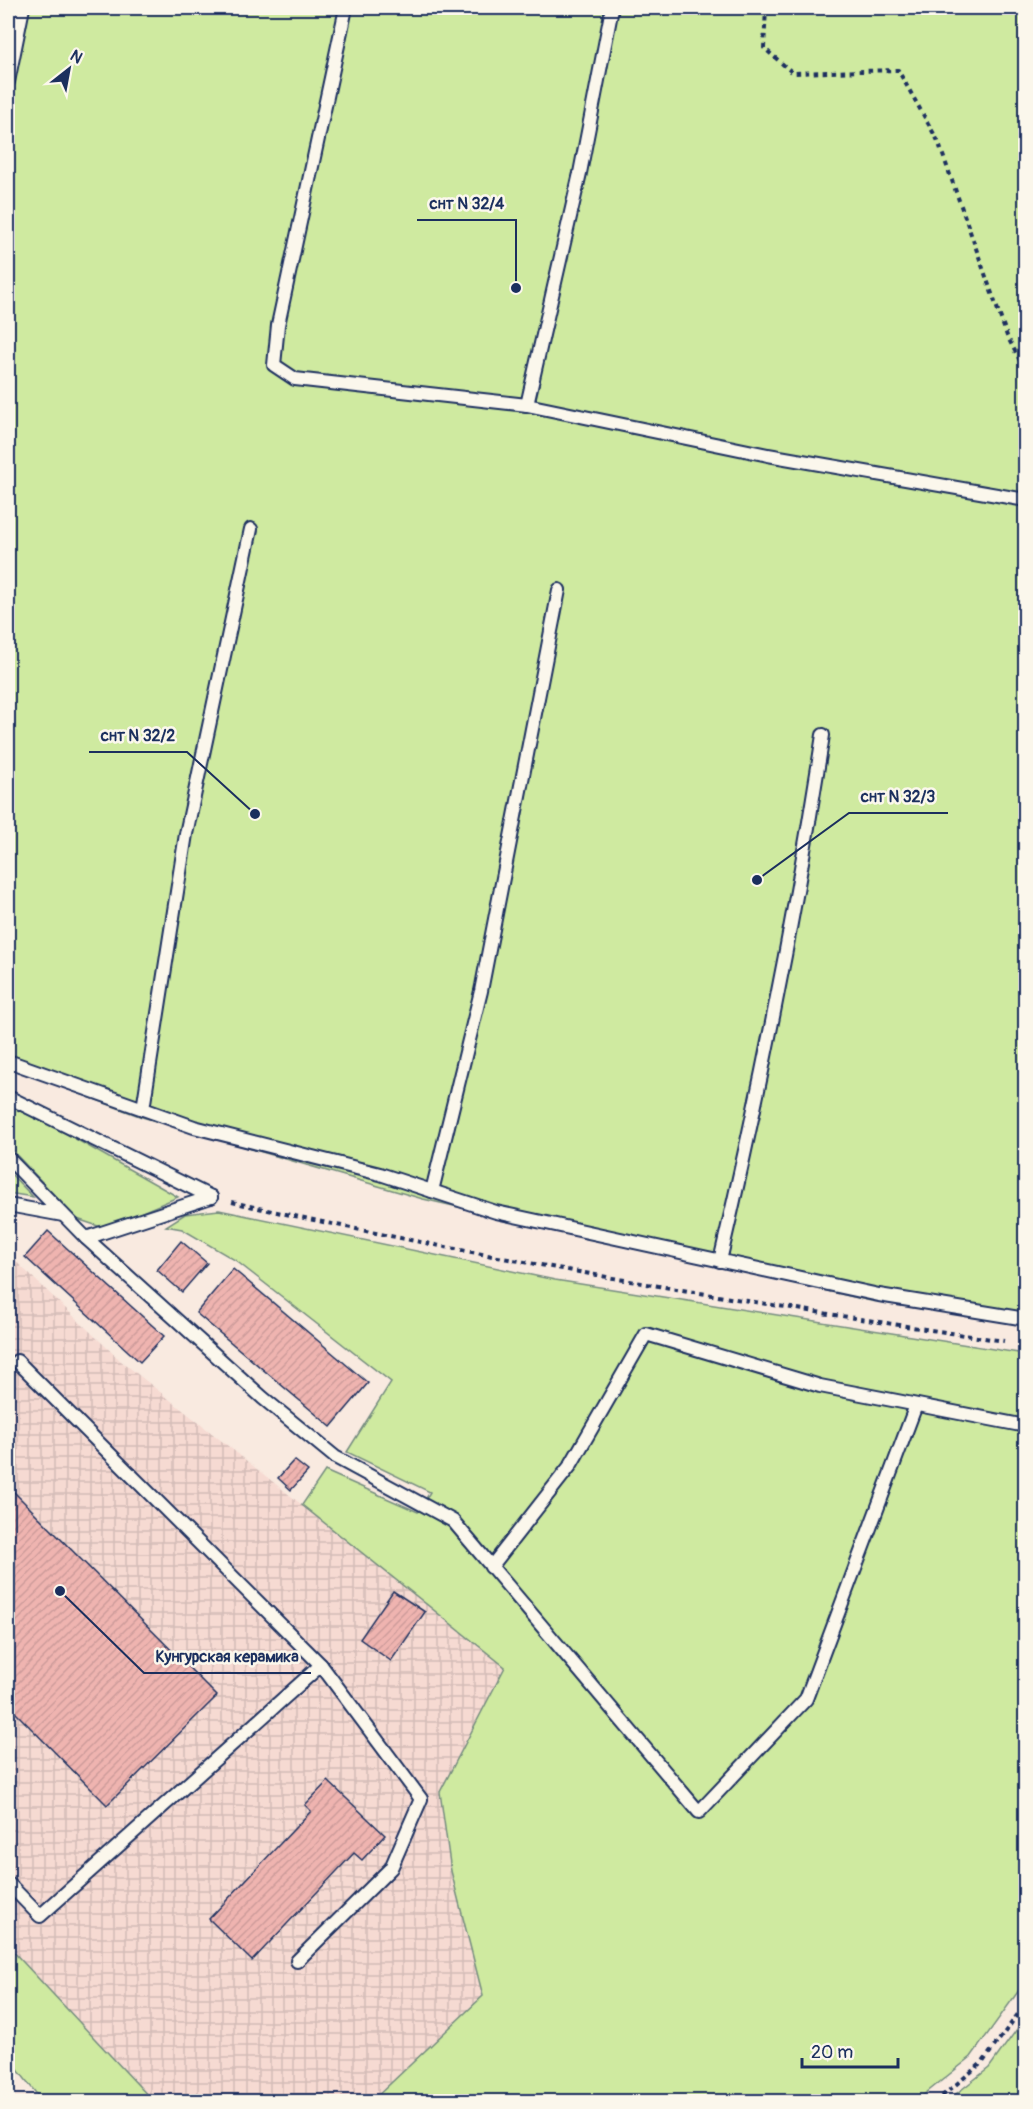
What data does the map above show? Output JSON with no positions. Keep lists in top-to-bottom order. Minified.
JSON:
{"places":["снт N 32/4","снт N 32/2","снт N 32/3","Кунгурская керамика"],"scale_bar":"20 m","north":"top right"}
